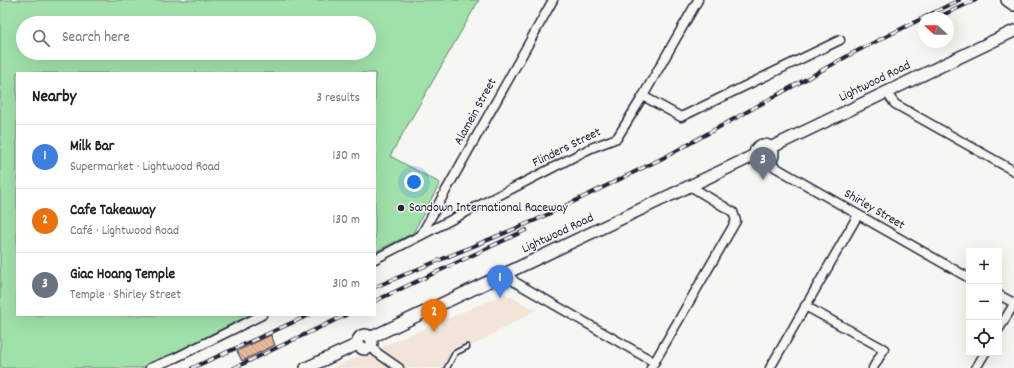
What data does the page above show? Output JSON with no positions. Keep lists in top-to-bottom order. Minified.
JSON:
{"streets":{"main road":["Lightwood Road"],"street":["Alamein Street","Flinders Street","Shirley Street"]},"crossings":[["Lightwood Road","Shirley Street"],["Alamein Street","Flinders Street"]],"places":["Sandown International Raceway"],"north":"left","page":{"search":"Search here","heading":["Nearby","3 results"],"list":[{"mark":"1","name":"Milk Bar","note":"Supermarket · Lightwood Road","value":"130 m"},{"mark":"2","name":"Cafe Takeaway","note":"Café · Lightwood Road","value":"130 m"},{"mark":"3","name":"Giac Hoang Temple","note":"Temple · Shirley Street","value":"310 m"}],"pins":["3","1","2"],"map_buttons":["+","−"]}}
